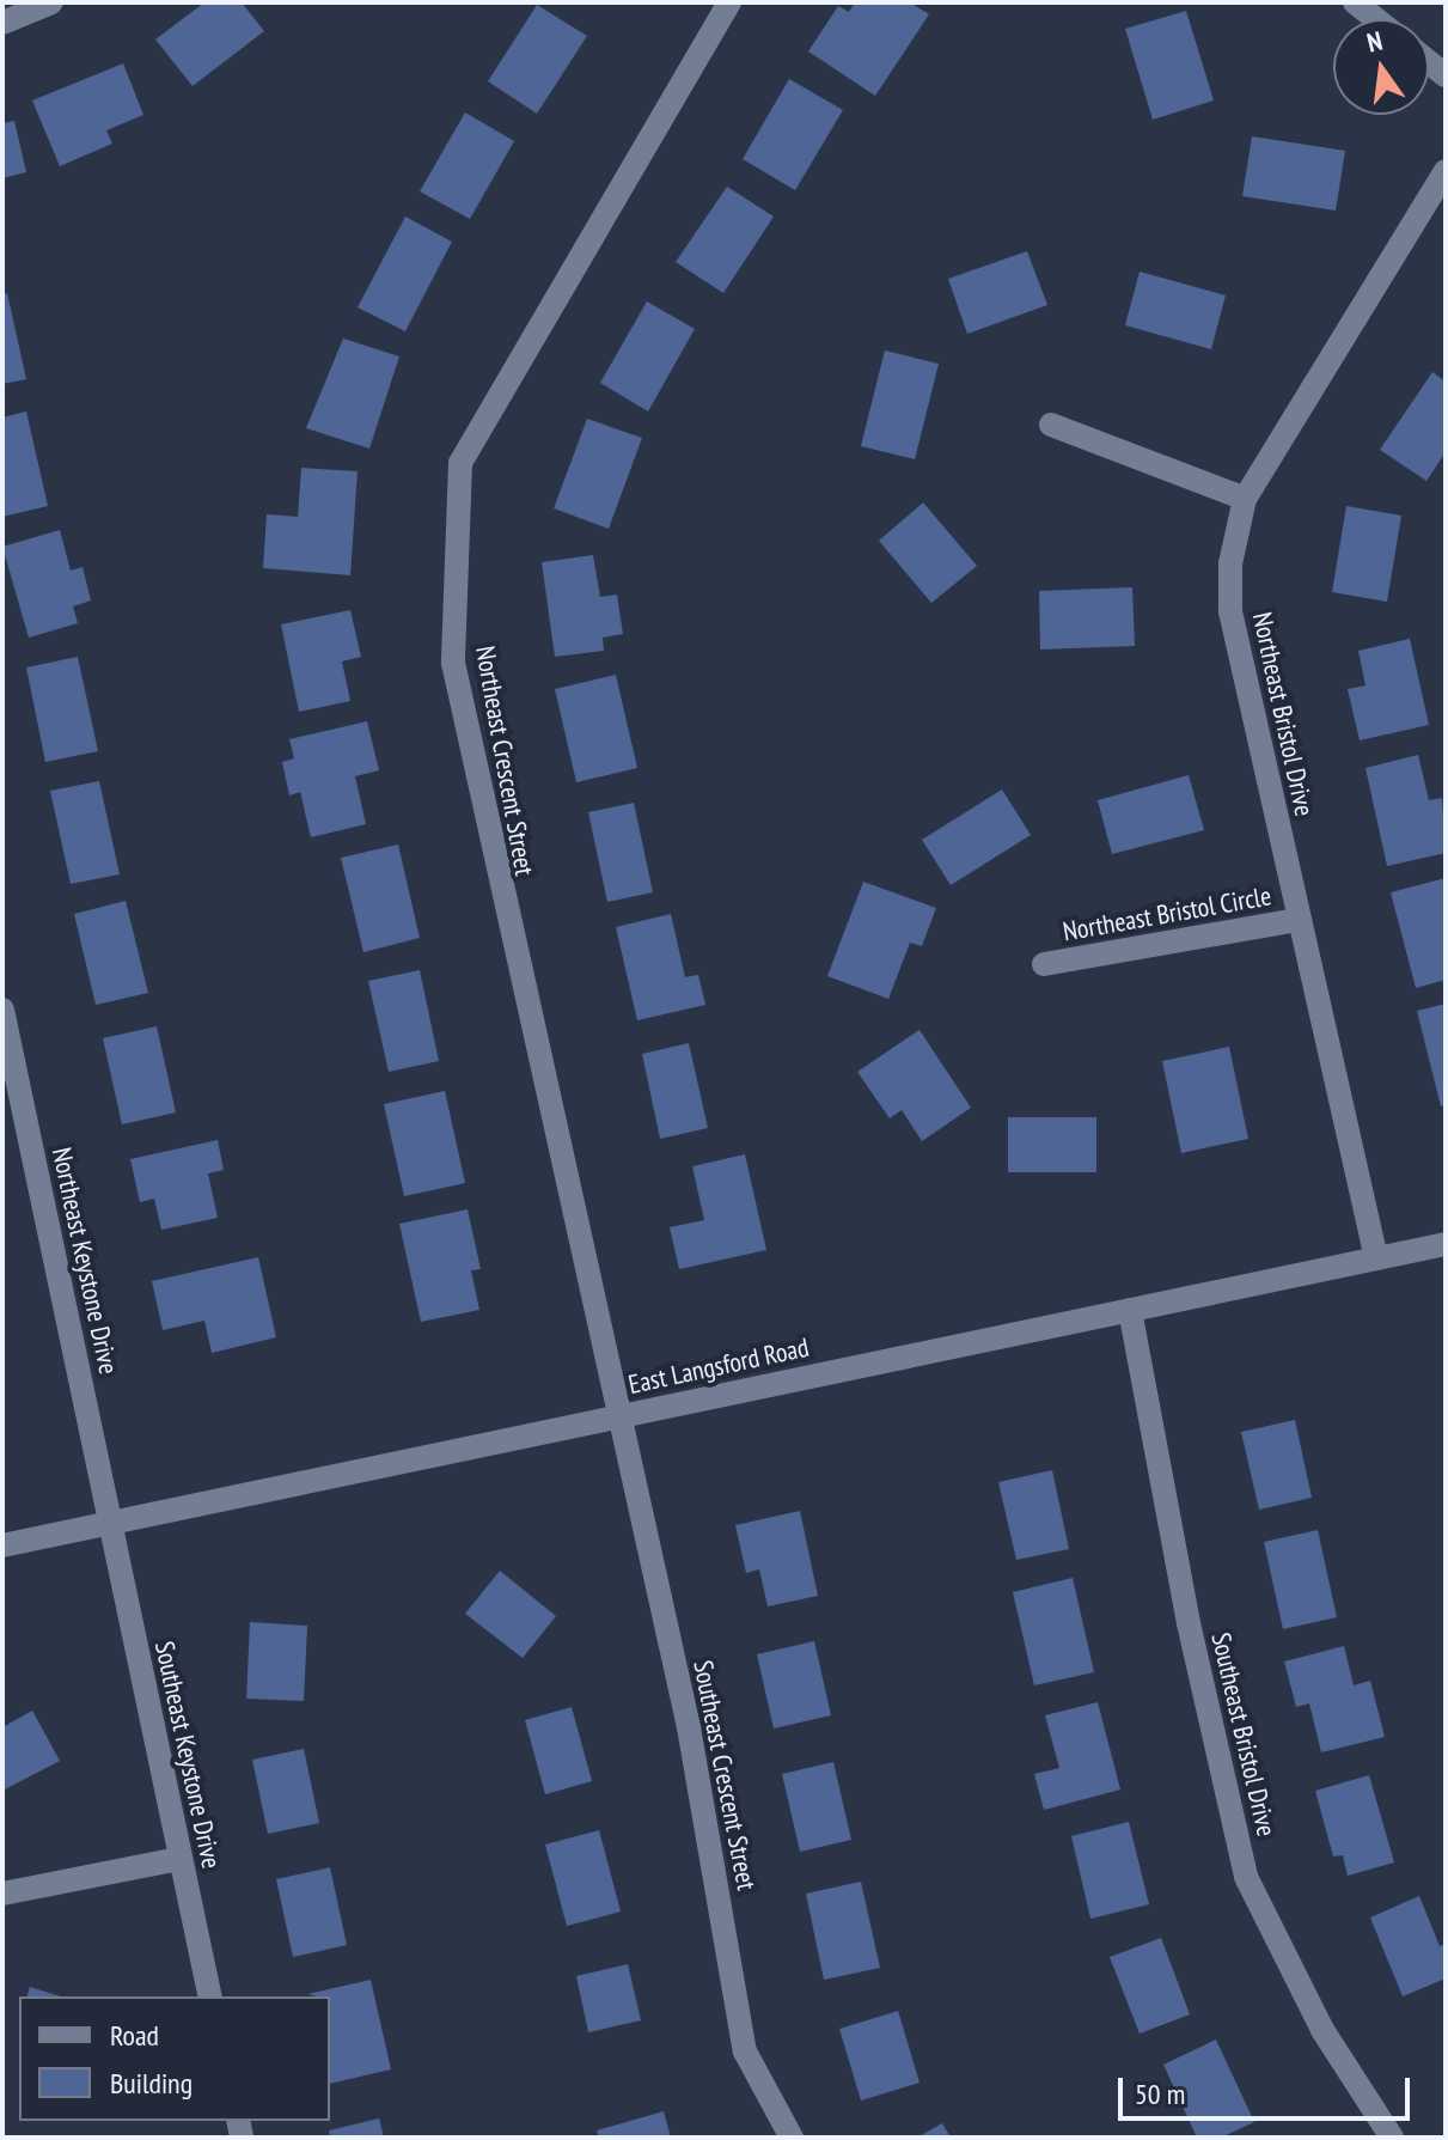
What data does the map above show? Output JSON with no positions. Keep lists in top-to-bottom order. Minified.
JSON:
{"streets":{"street":["Northeast Bristol Drive","Northeast Crescent Street","Northeast Bristol Circle","Northeast Keystone Drive","East Langsford Road","Southeast Bristol Drive","Southeast Keystone Drive","Southeast Crescent Street"]},"crossings":[["Northeast Bristol Drive","Northeast Bristol Circle"],["Northeast Bristol Drive","East Langsford Road"],["Northeast Crescent Street","East Langsford Road"],["Northeast Crescent Street","Southeast Crescent Street"],["Northeast Keystone Drive","East Langsford Road"],["Northeast Keystone Drive","Southeast Keystone Drive"],["East Langsford Road","Southeast Bristol Drive"],["East Langsford Road","Southeast Keystone Drive"],["East Langsford Road","Southeast Crescent Street"]],"legend":["Road","Building"],"scale_bar":"50 m","north":"top"}
